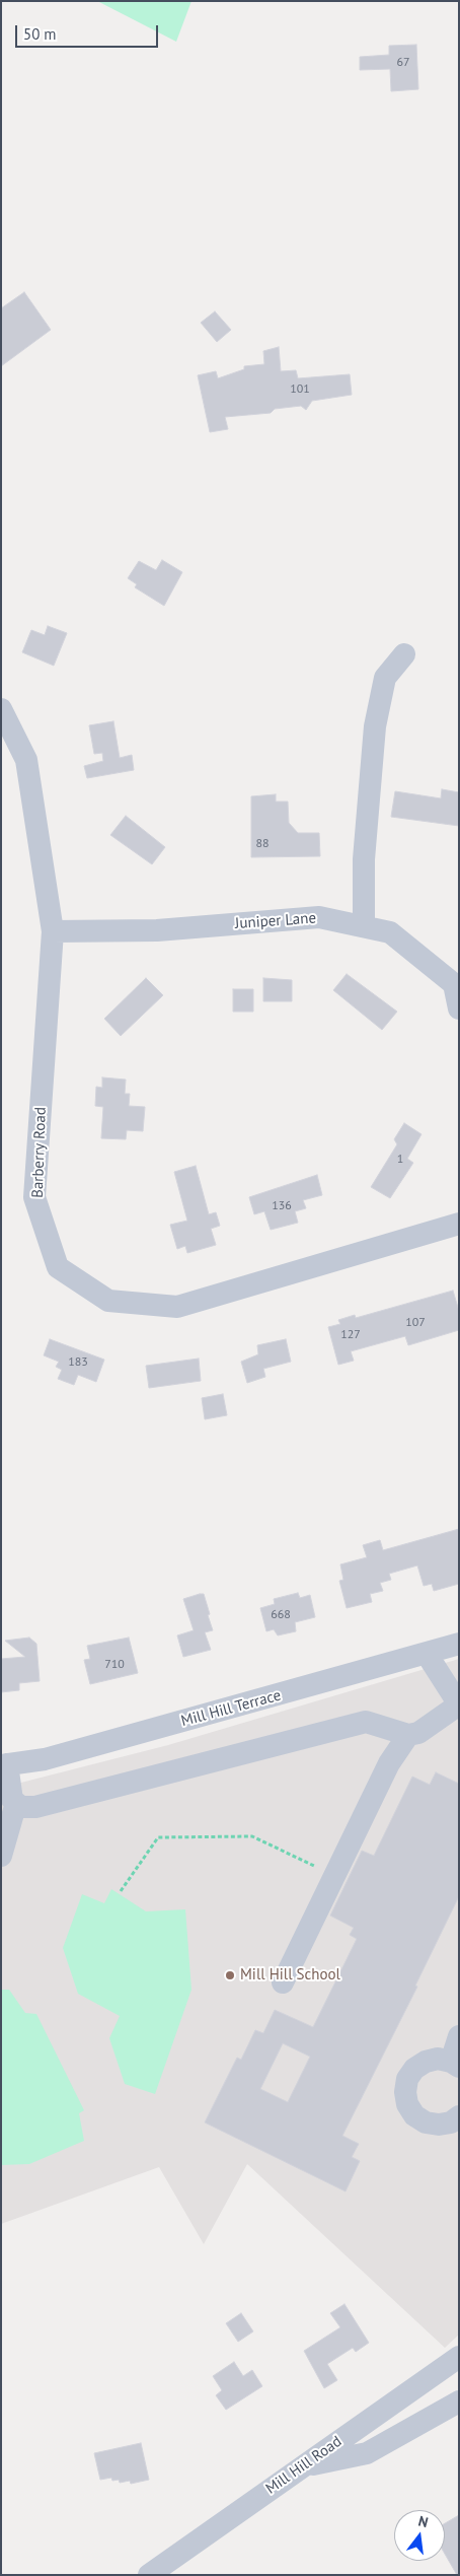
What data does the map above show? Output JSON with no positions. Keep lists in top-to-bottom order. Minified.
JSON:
{"streets":{"street":["Juniper Lane","Barberry Road","Mill Hill Terrace","Mill Hill Road"]},"crossings":[["Juniper Lane","Barberry Road"]],"places":["Mill Hill School"],"house_numbers":["67","101","88","1","136","107","127","183","668","710"],"scale_bar":"50 m","north":"top"}
